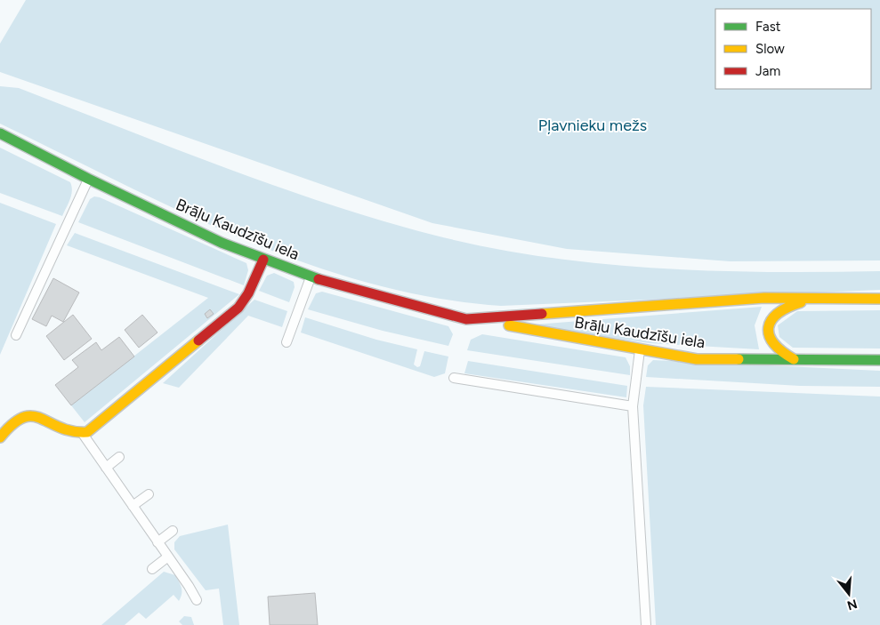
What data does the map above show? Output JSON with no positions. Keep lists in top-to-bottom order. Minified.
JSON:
{"streets":{"street":["Brāļu Kaudzīšu iela"]},"parks":["Pļavnieku mežs"],"legend":["Fast","Slow","Jam"],"north":"bottom"}
